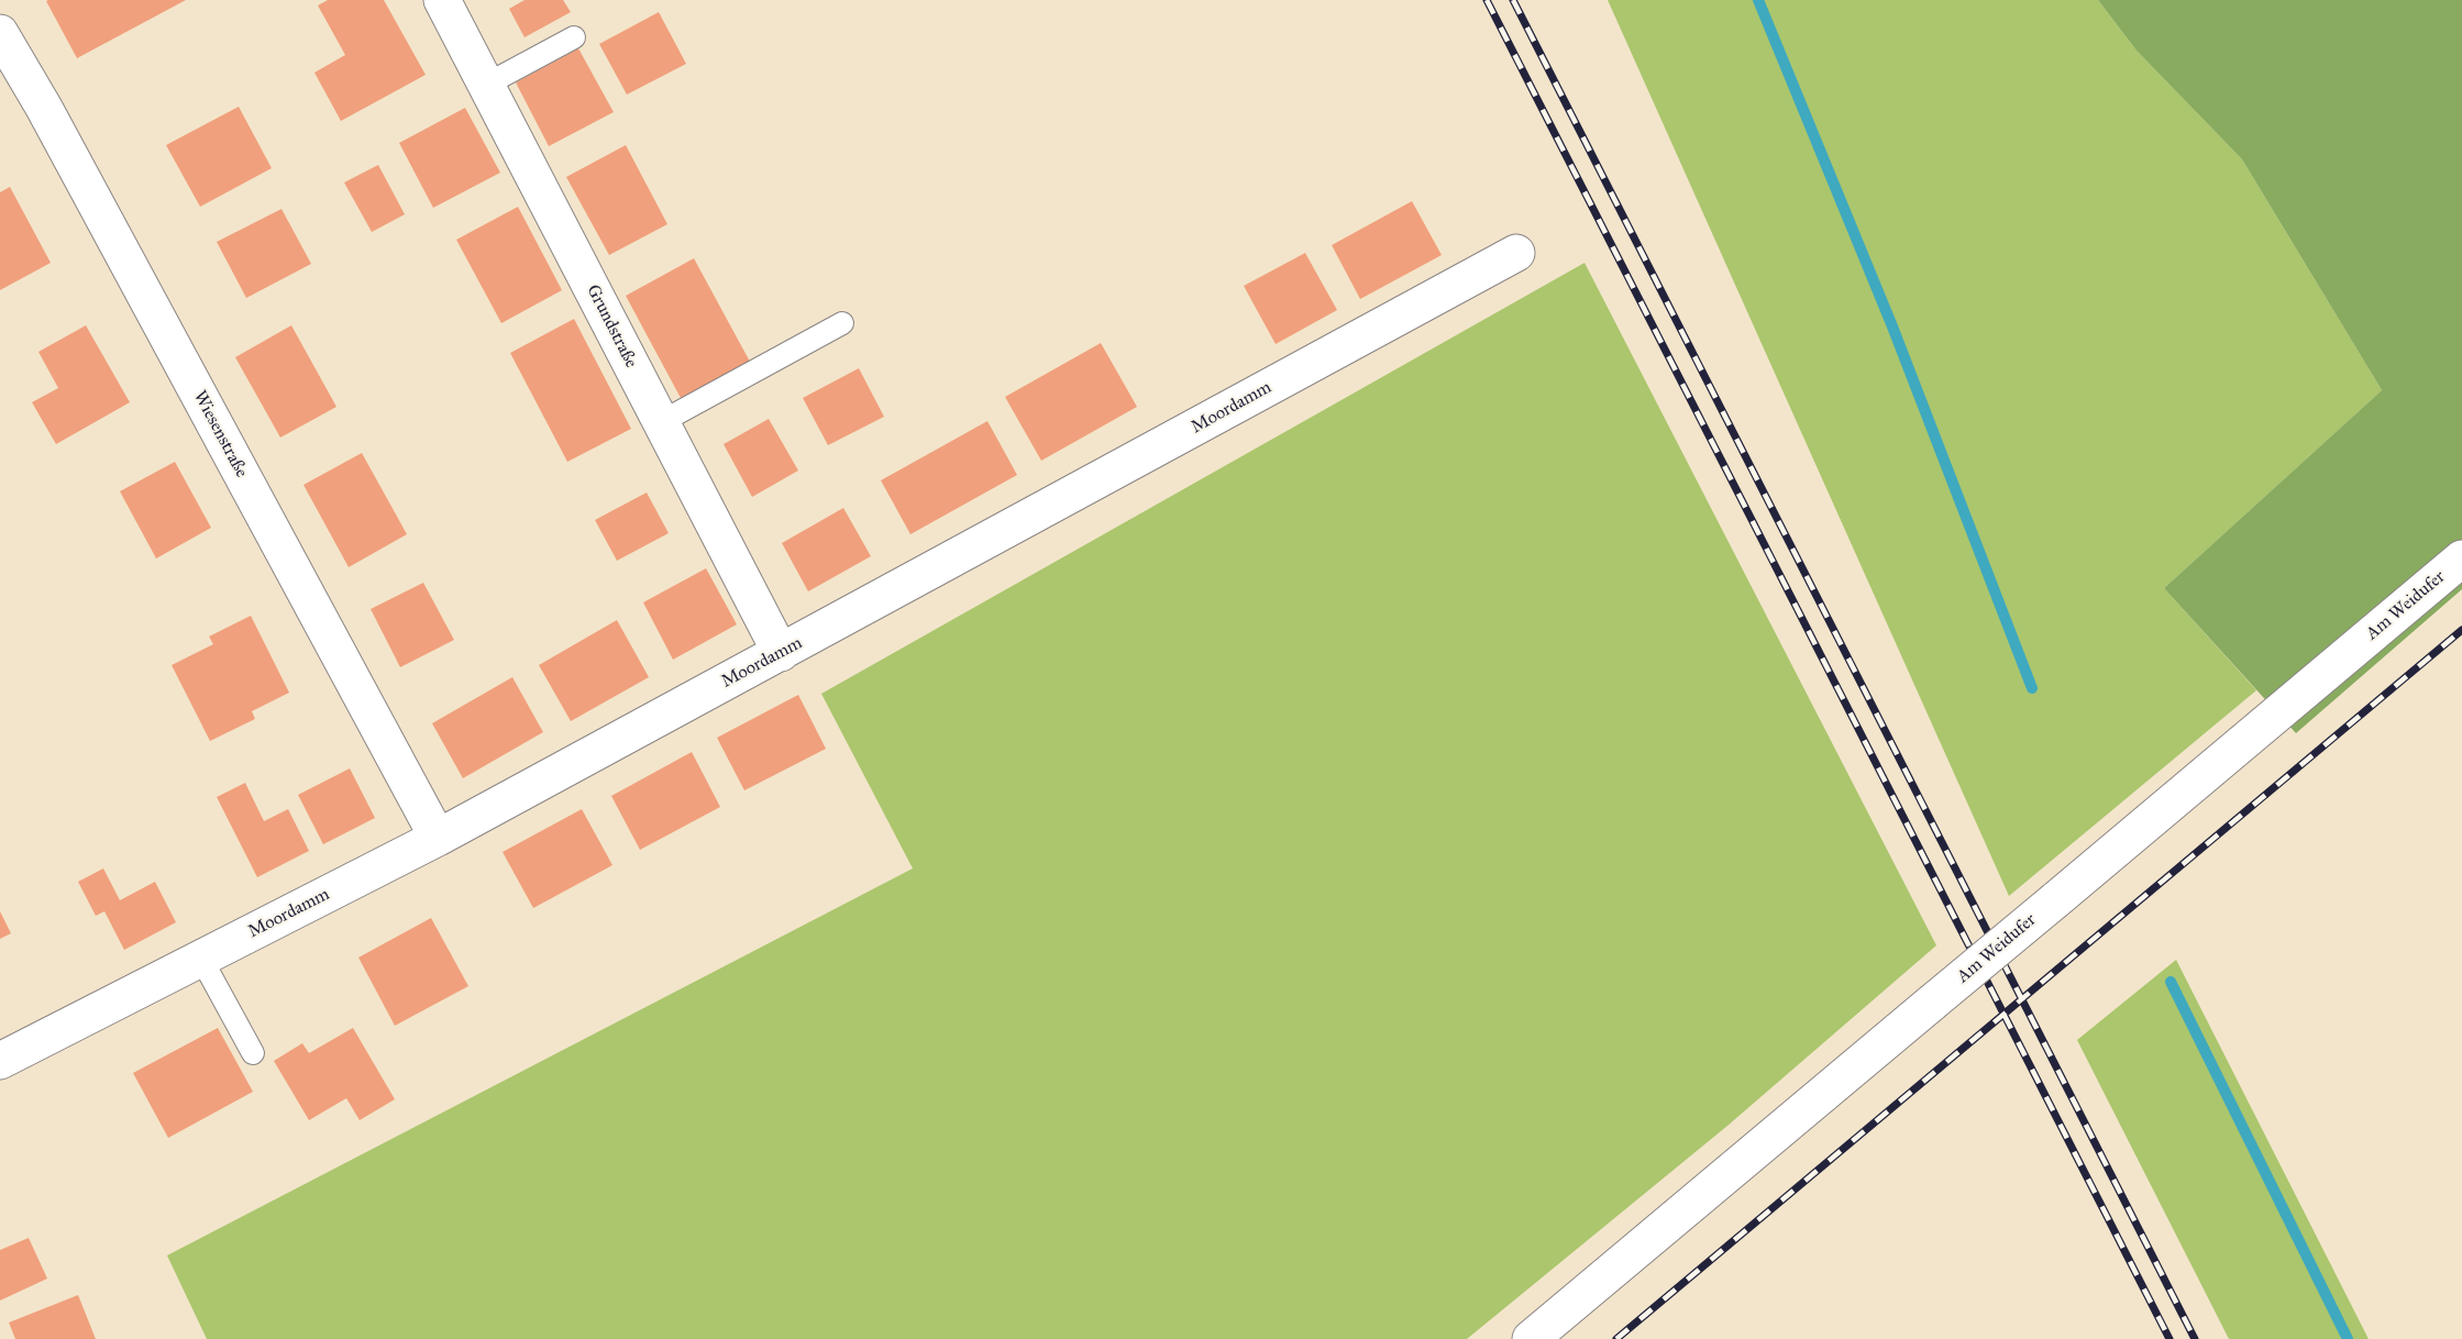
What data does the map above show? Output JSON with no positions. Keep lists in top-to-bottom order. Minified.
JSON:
{"streets":{"street":["Grundstraße","Moordamm","Wiesenstraße","Am Weidufer"]},"crossings":[["Grundstraße","Moordamm"],["Moordamm","Wiesenstraße"]]}
